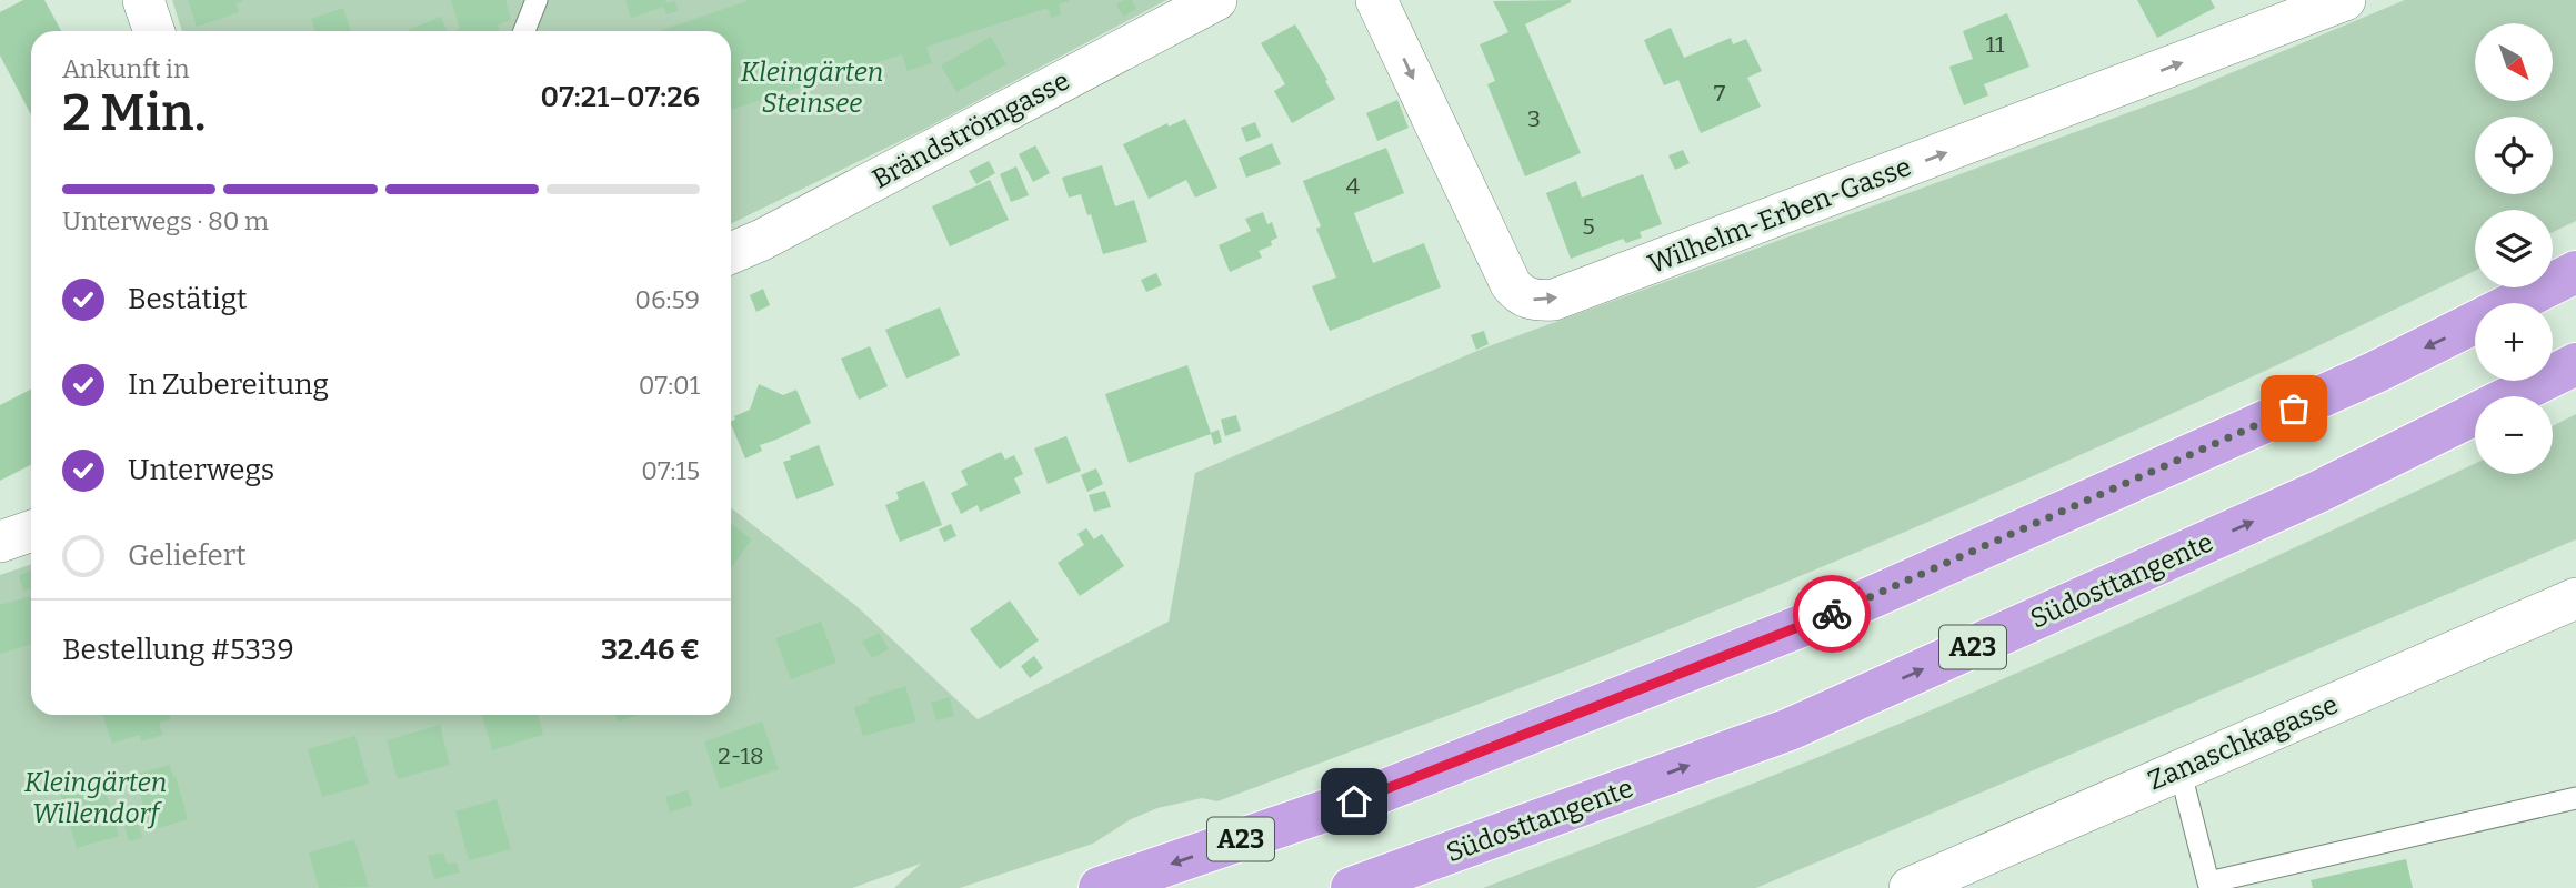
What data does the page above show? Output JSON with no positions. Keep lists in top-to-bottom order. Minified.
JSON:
{"streets":{"highway":["Südosttangente","A23"],"street":["Brändströmgasse","Wilhelm-Erben-Gasse","Zanaschkagasse"]},"one_way":["Wilhelm-Erben-Gasse"],"parks":["Kleingärten Steinsee","Kleingärten Willendorf"],"house_numbers":["11","7","3","4","5","2-18"],"north":"bottom right","page":{"map_buttons":["+","−"],"heading":["2 Min.","Ankunft in","07:21–07:26"],"panel":["Bestellung #5339","32.46 €"],"bar":"Unterwegs · 80 m","list":[["Bestätigt","06:59"],["In Zubereitung","07:01"],["Unterwegs","07:15"],"Geliefert"]}}
